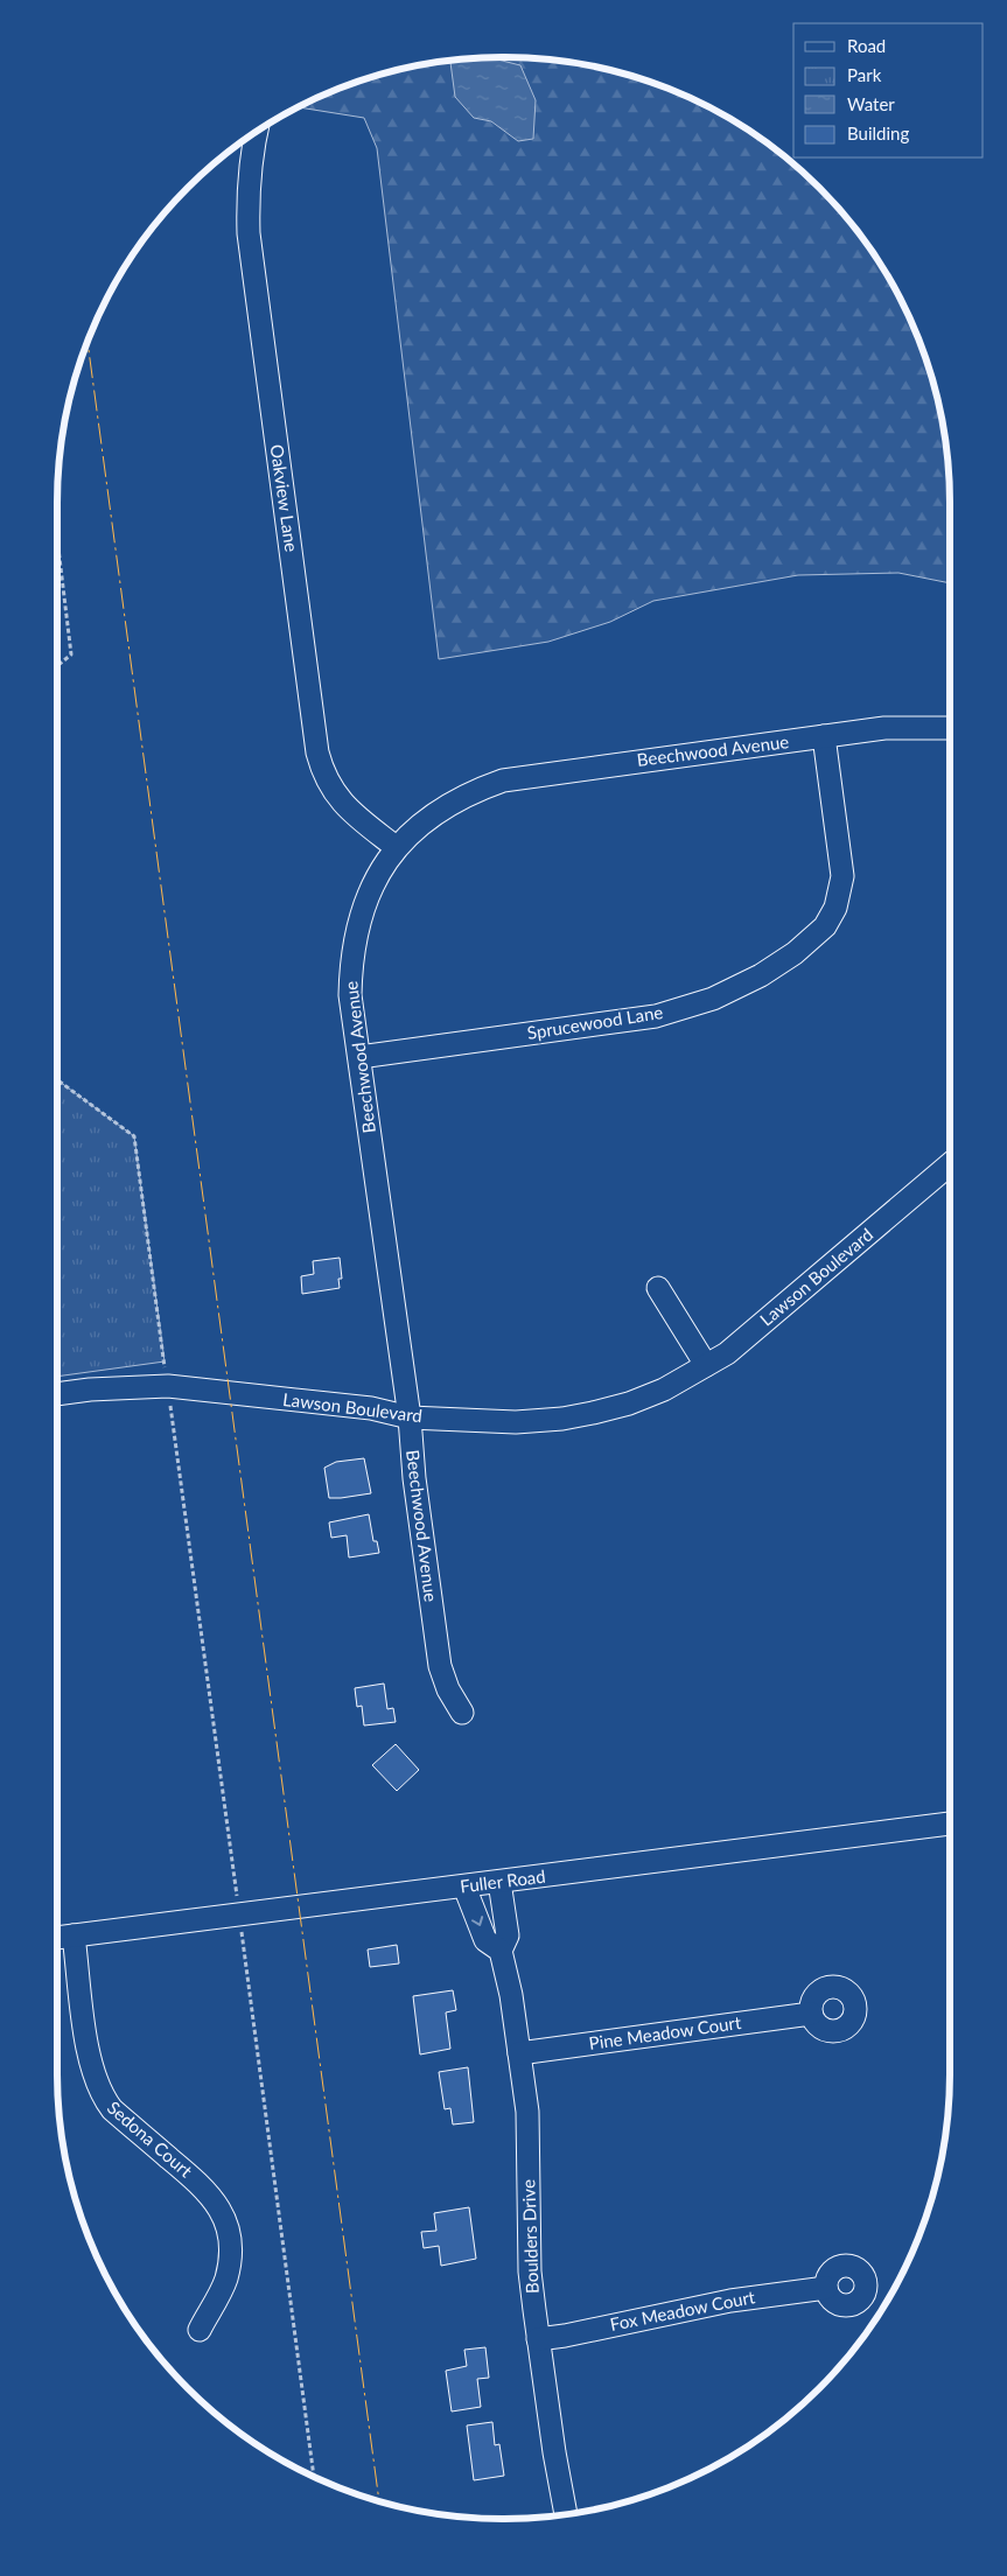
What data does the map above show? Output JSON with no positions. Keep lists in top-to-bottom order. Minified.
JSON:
{"streets":{"street":["Oakview Lane","Beechwood Avenue","Sprucewood Lane","Lawson Boulevard","Fuller Road","Pine Meadow Court","Sedona Court","Boulders Drive","Fox Meadow Court"]},"crossings":[["Oakview Lane","Beechwood Avenue"],["Beechwood Avenue","Sprucewood Lane"],["Beechwood Avenue","Lawson Boulevard"],["Fuller Road","Sedona Court"],["Fuller Road","Boulders Drive"],["Pine Meadow Court","Boulders Drive"],["Boulders Drive","Fox Meadow Court"]],"legend":["Road","Park","Water","Building"]}
